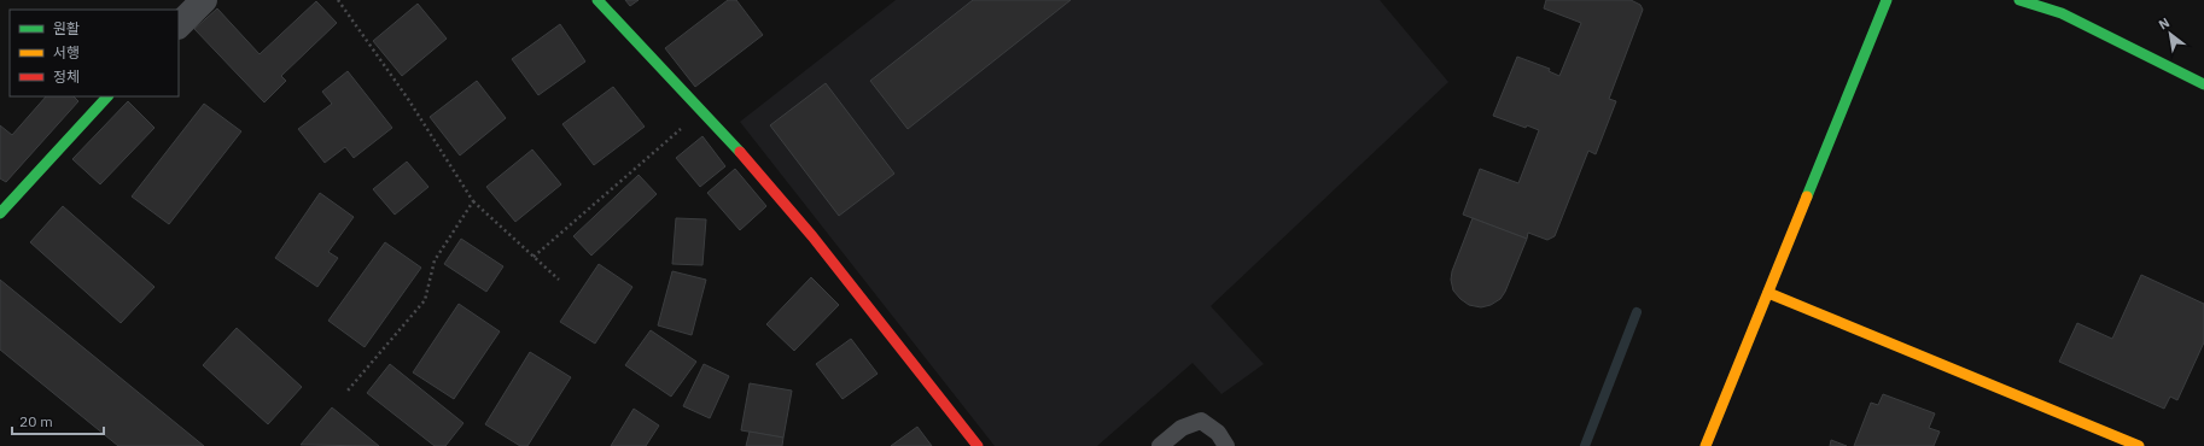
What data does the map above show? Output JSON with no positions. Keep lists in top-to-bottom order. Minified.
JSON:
{"legend":["원활","서행","정체"],"scale_bar":"20 m","north":"top left"}
